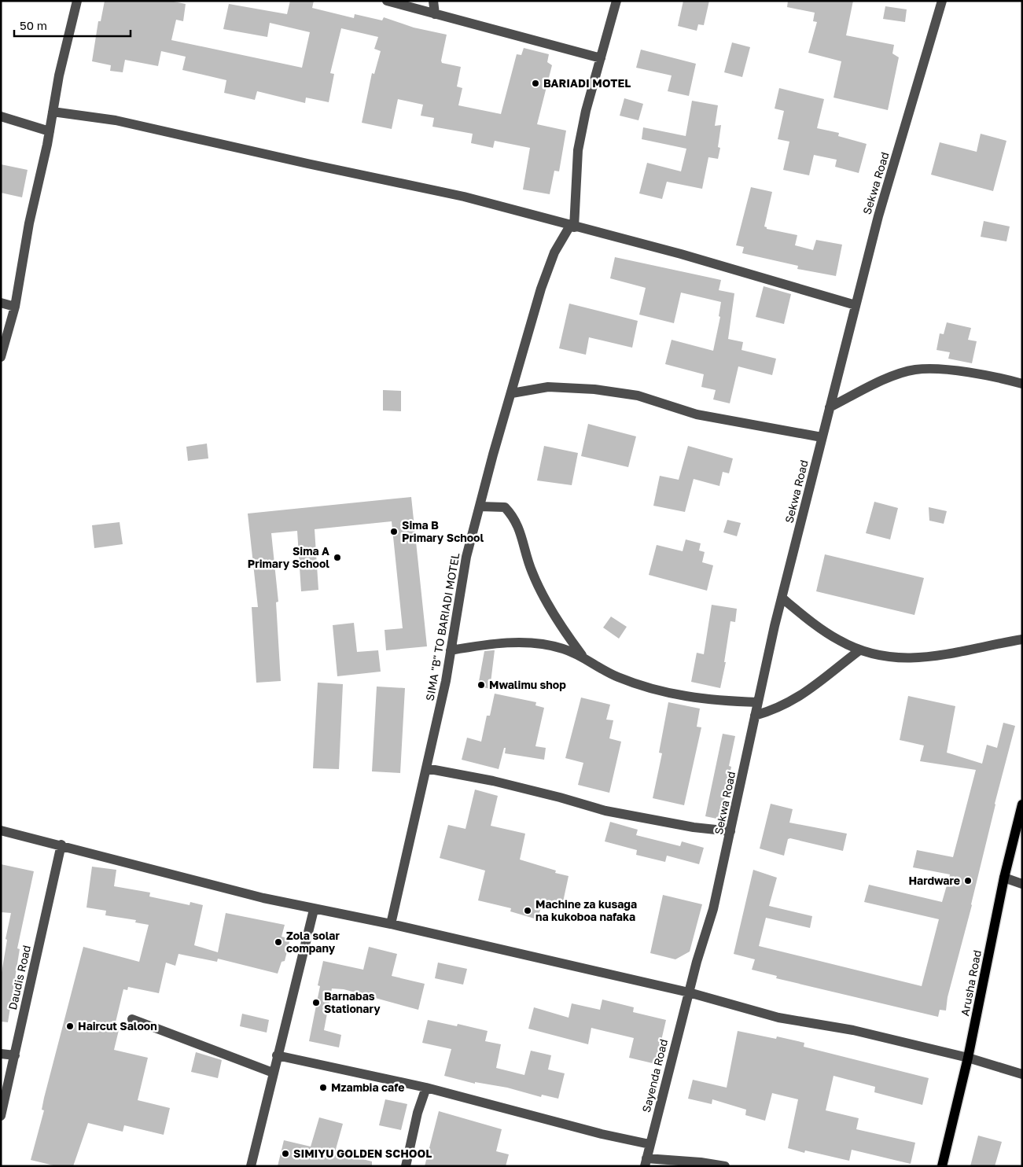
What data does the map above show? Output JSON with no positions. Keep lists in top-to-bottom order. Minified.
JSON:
{"streets":{"main road":["Arusha Road"],"street":["Sekwa Road","SIMA \"B\" TO BARIADI MOTEL","Daudis Road","Sayenda Road"]},"crossings":[["Sekwa Road","Sayenda Road"]],"places":["BARIADI MOTEL","Sima B Primary School","Sima A Primary School","Mwalimu shop","Hardware","Machine za kusaga na kukoboa nafaka","Zola solar company","Barnabas Stationary","Haircut Saloon","Mzambia cafe","SIMIYU GOLDEN SCHOOL"],"scale_bar":"50 m"}
